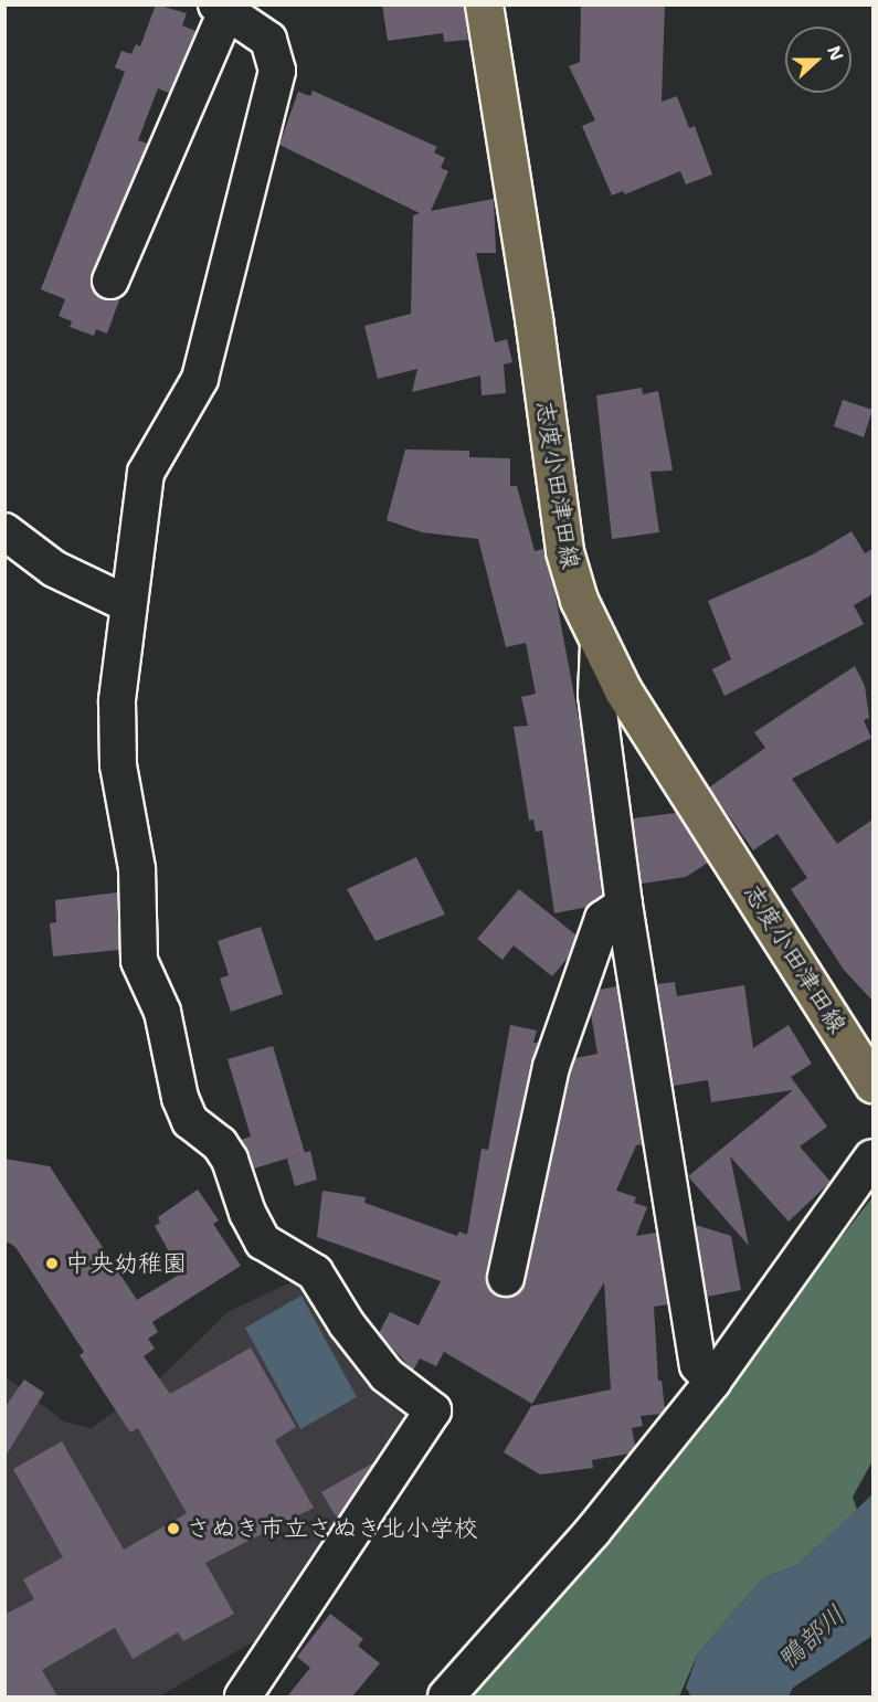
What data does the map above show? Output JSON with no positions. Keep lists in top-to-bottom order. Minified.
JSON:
{"streets":{"main road":["志度小田津田線"]},"water":["鴨部川"],"places":["中央幼稚園","さぬき市立さぬき北小学校"],"north":"right"}
